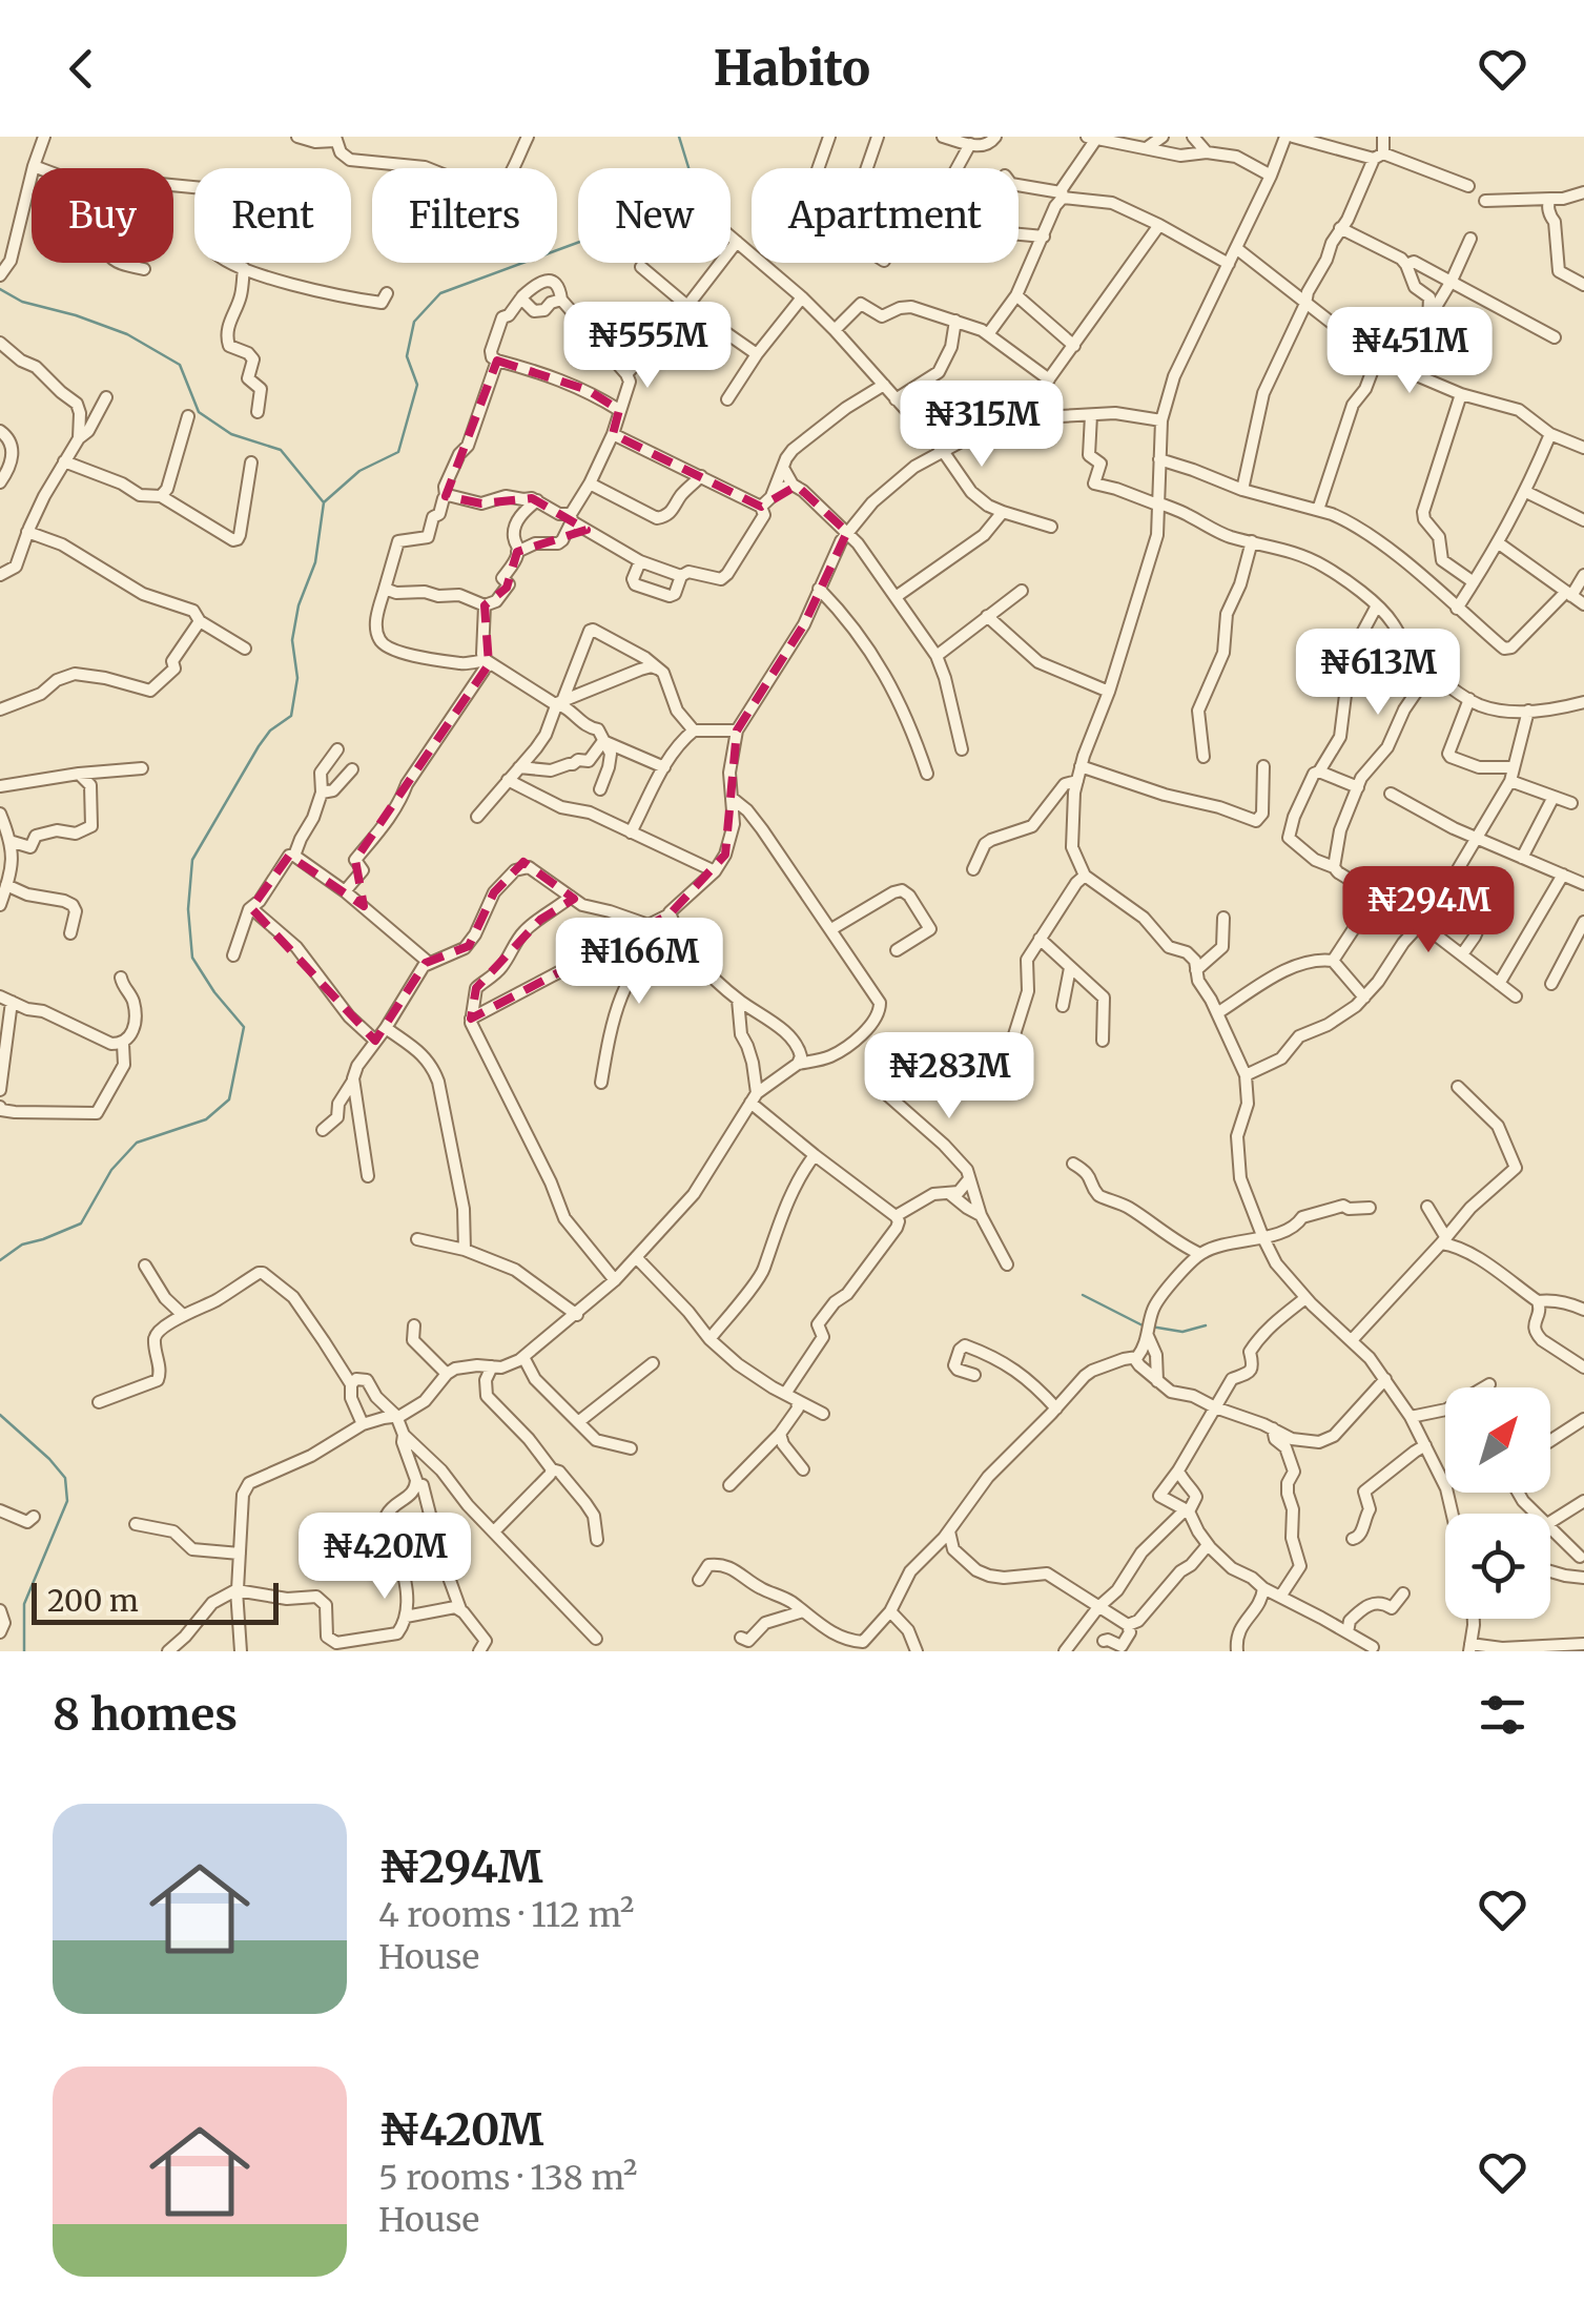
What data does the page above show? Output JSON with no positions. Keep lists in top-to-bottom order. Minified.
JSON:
{"scale_bar":"200 m","north":"top right","page":{"header":"Habito","chip":["Buy","Rent","Filters","New","Apartment"],"price":["₦555M","₦451M","₦315M","₦613M","₦294M","₦166M","₦283M","₦420M"],"scale":"200 m","heading":"8 homes","list":[{"name":"₦294M","note":"4 rooms · 112 m² · House"},{"name":"₦420M","note":"5 rooms · 138 m² · House"}]}}
